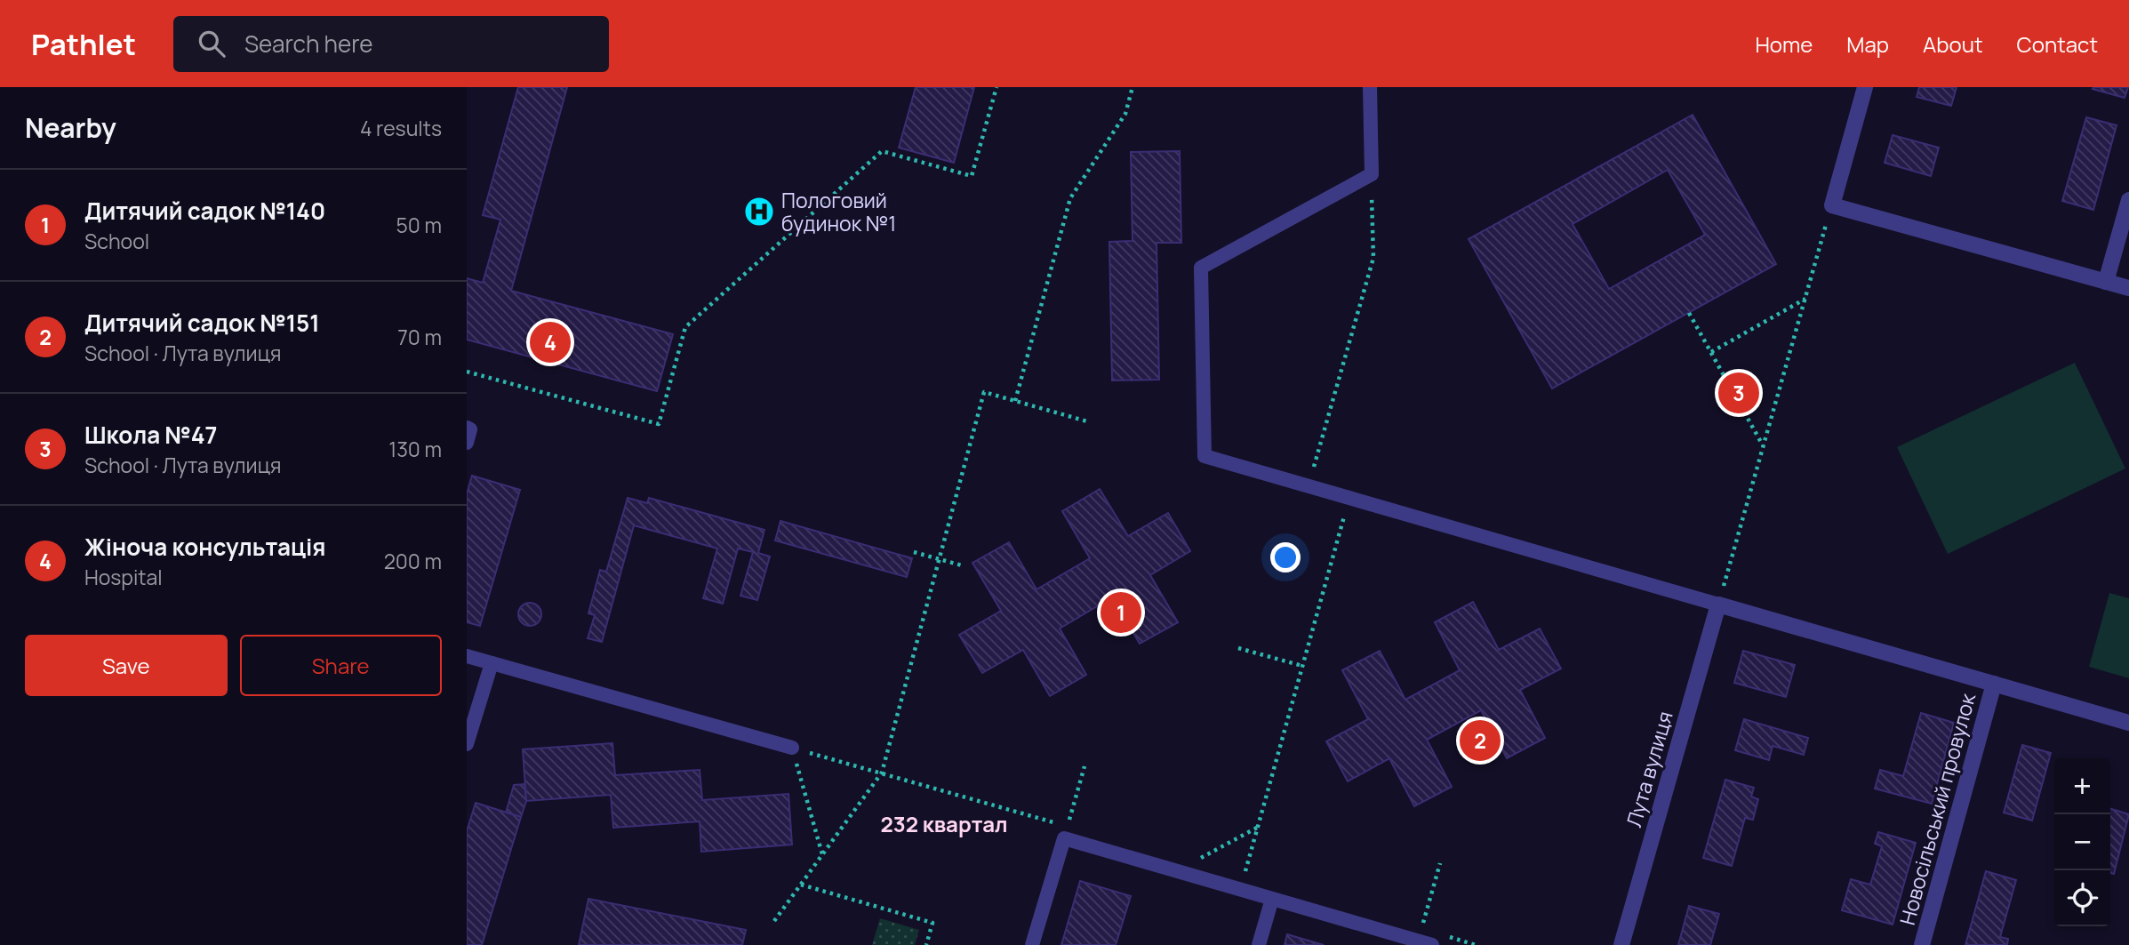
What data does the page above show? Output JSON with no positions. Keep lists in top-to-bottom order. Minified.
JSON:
{"streets":{"street":["Лута вулиця","Новосільський провулок"]},"districts":["232 квартал"],"places":{"hospital":["Пологовий будинок №1"]},"page":{"header":"Pathlet","search":"Search here","nav":["Home","Map","About","Contact"],"heading":["Nearby","4 results"],"list":[{"mark":"1","name":"Дитячий садок №140","note":"School","value":"50 m"},{"mark":"2","name":"Дитячий садок №151","note":"School · Лута вулиця","value":"70 m"},{"mark":"3","name":"Школа №47","note":"School · Лута вулиця","value":"130 m"},{"mark":"4","name":"Жіноча консультація","note":"Hospital","value":"200 m"}],"pins":["4","3","1","2"],"buttons":["Save","Share"],"map_buttons":["+","−"]}}
